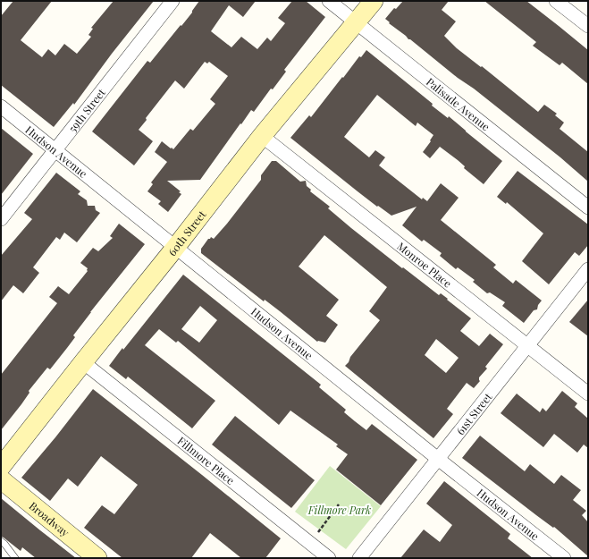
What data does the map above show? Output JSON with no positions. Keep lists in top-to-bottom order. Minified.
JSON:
{"streets":{"street":["Palisade Avenue","59th Street","Hudson Avenue","60th Street","Monroe Place","61st Street","Fillmore Place","Broadway"]},"crossings":[["Palisade Avenue","60th Street"],["59th Street","Hudson Avenue"],["Hudson Avenue","60th Street"],["Hudson Avenue","61st Street"],["60th Street","Monroe Place"],["60th Street","Fillmore Place"],["Monroe Place","61st Street"]],"parks":["Fillmore Park"]}
